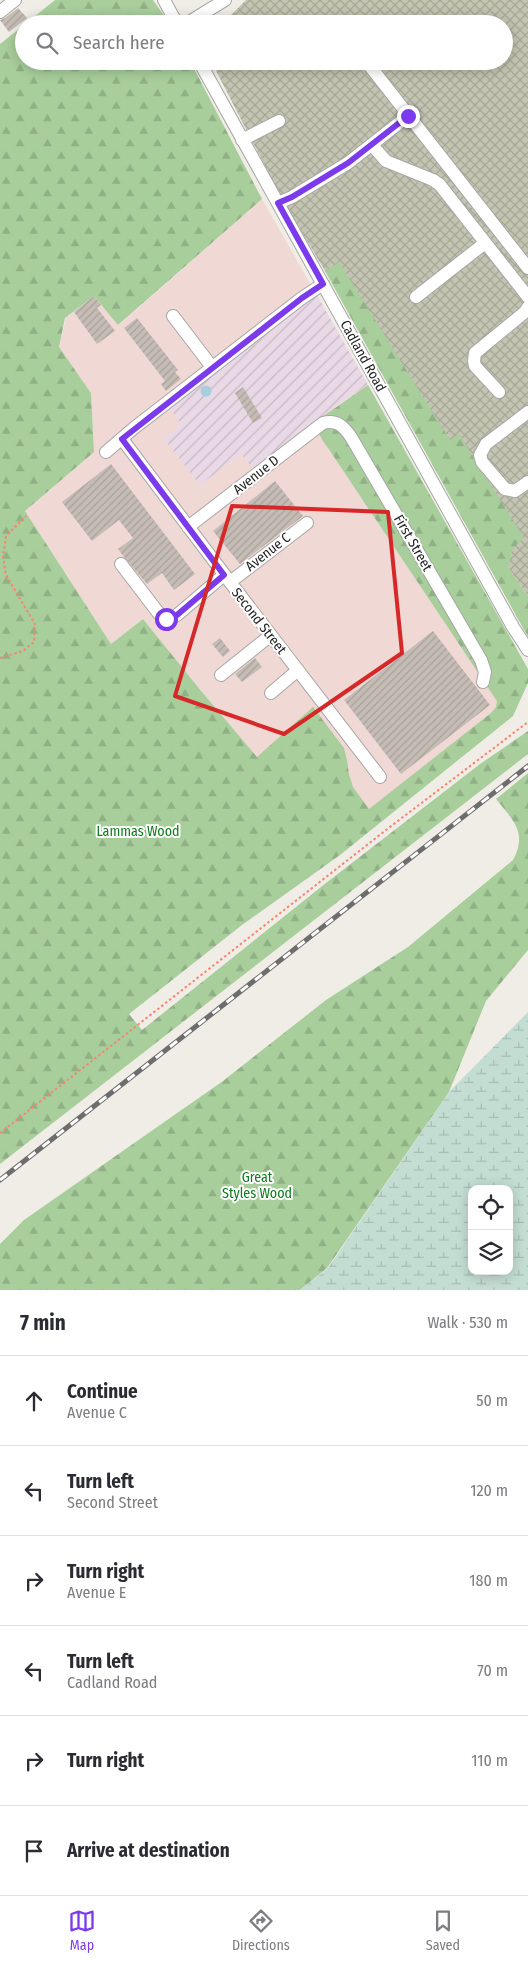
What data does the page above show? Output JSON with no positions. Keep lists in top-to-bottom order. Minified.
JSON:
{"streets":{"street":["Cadland Road","Avenue D","First Street","Avenue C","Second Street"]},"crossings":[["Avenue D","First Street"],["Avenue D","Second Street"],["Avenue C","Second Street"]],"parks":["Lammas Wood","Great Styles Wood"],"page":{"search":"Search here","heading":["7 min","Walk · 530 m"],"list":[["Continue","Avenue C","50 m"],["Turn left","Second Street","120 m"],["Turn right","Avenue E","180 m"],["Turn left","Cadland Road","70 m"],["Turn right","110 m"],"Arrive at destination"],"nav":["Map","Directions","Saved"]}}
